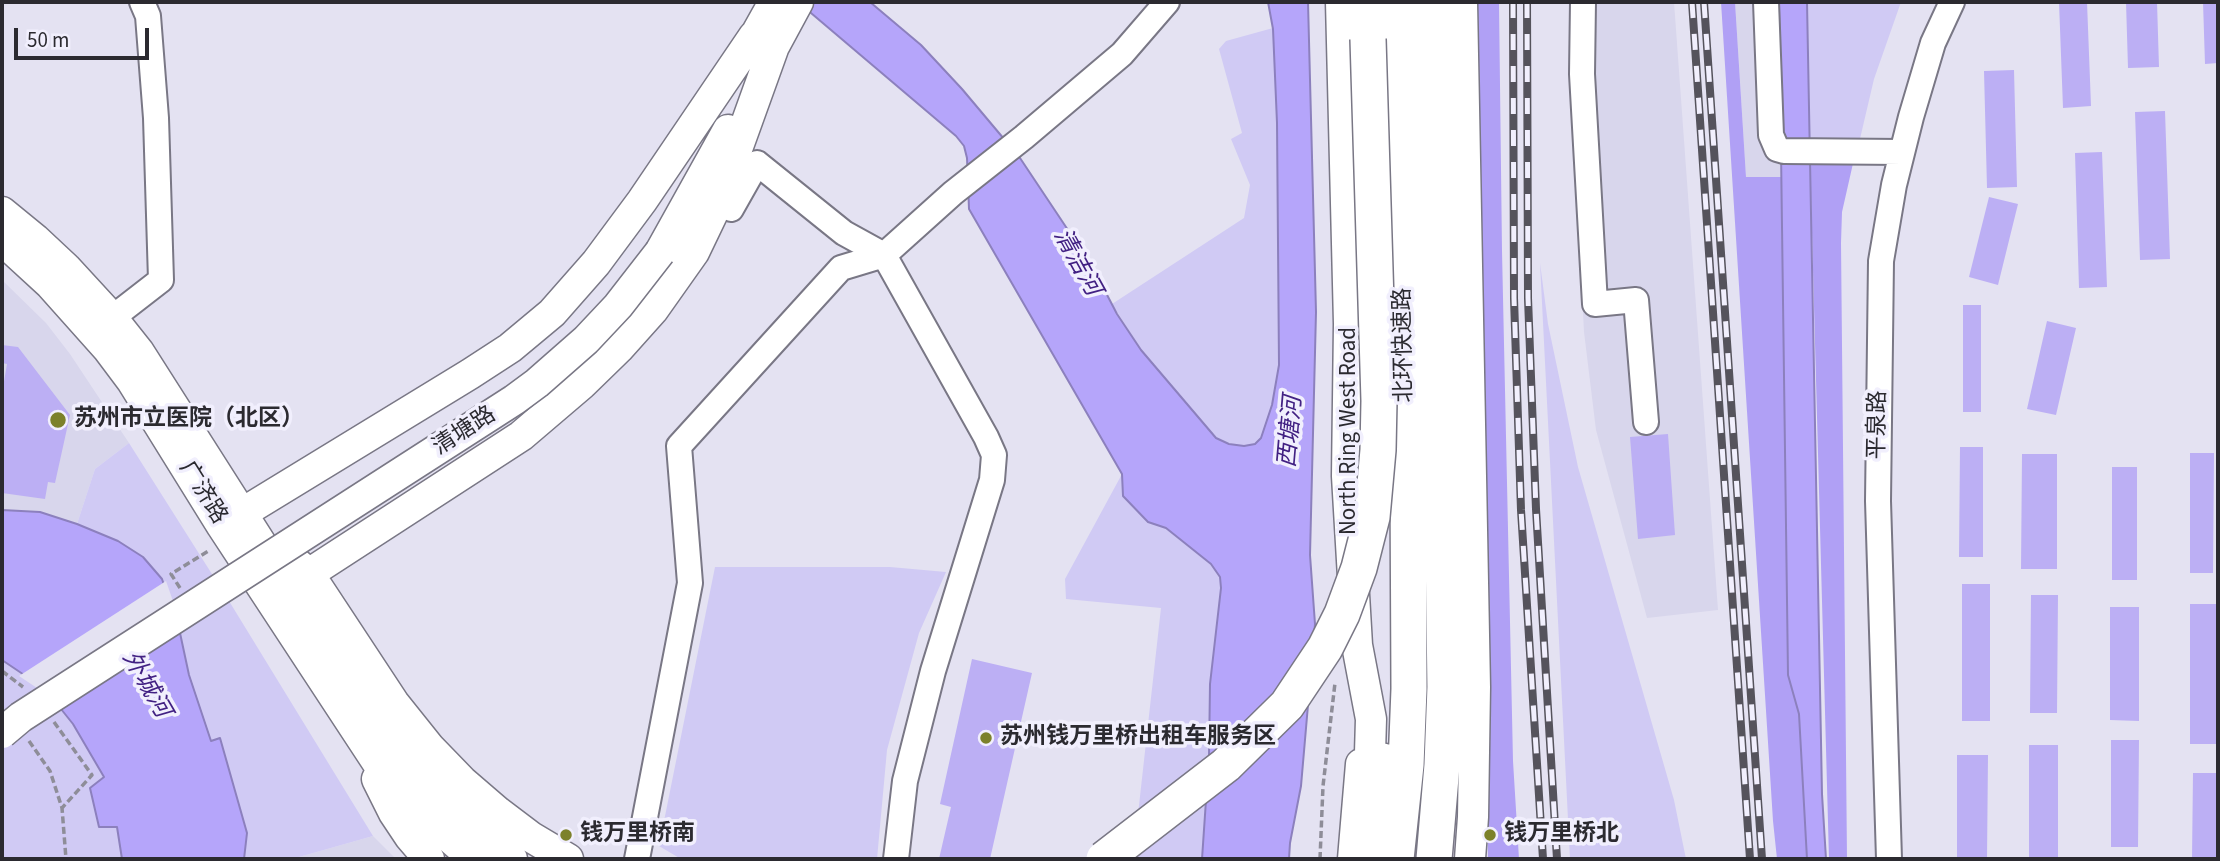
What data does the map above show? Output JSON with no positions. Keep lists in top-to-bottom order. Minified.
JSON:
{"streets":{"highway":["北环快速路"],"main road":["North Ring West Road","清塘路","广济路"],"street":["平泉路"]},"water":["清洁河","西塘河","外城河"],"places":["苏州市立医院（北区）","苏州钱万里桥出租车服务区","钱万里桥南","钱万里桥北"],"scale_bar":"50 m"}
